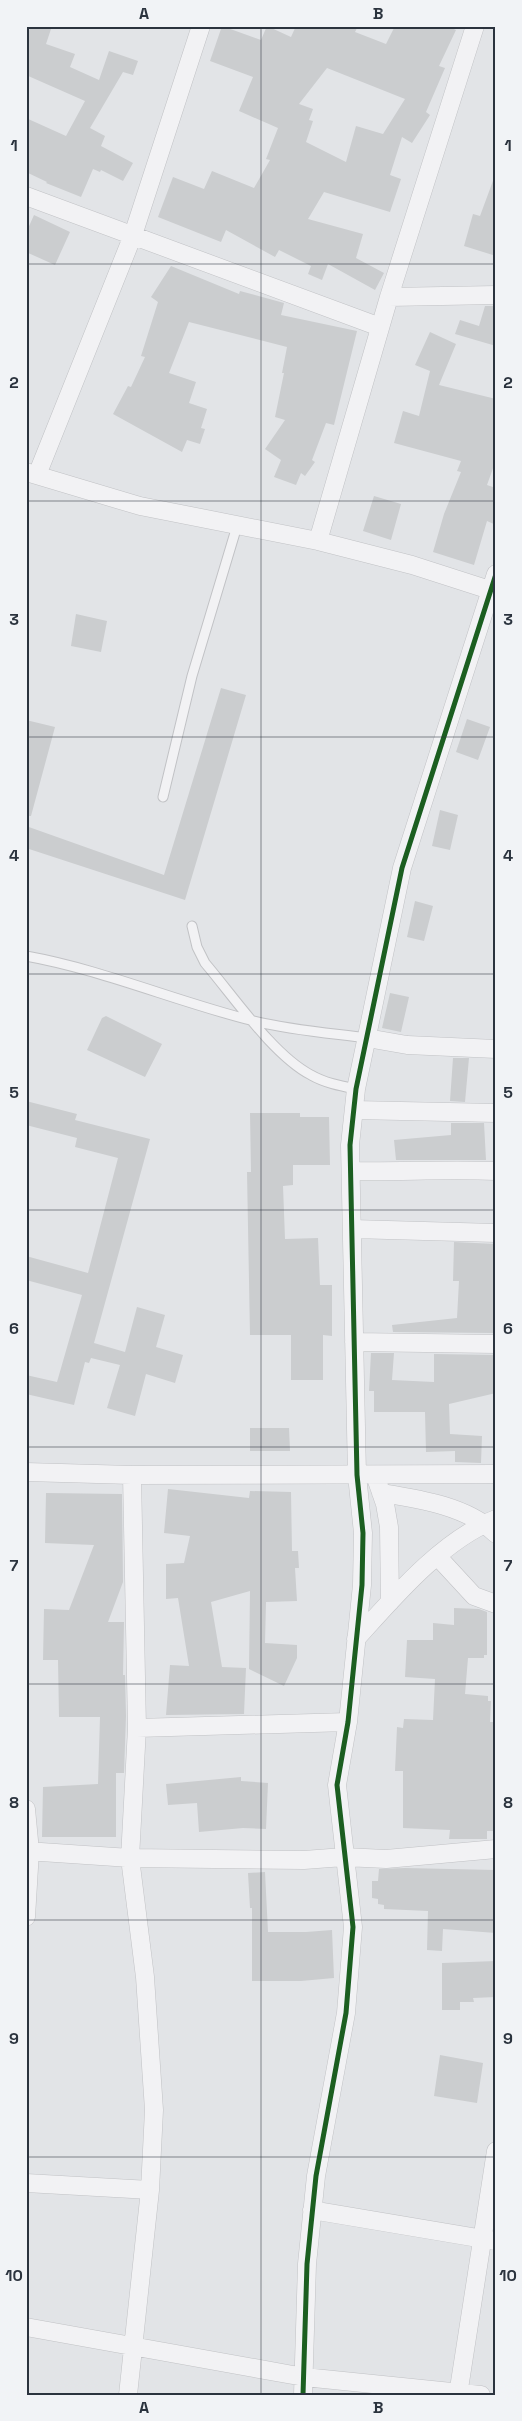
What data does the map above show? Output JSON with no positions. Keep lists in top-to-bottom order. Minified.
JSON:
{"grid":{"columns":["A","B"],"rows":["1","2","3","4","5","6","7","8","9","10"]}}
